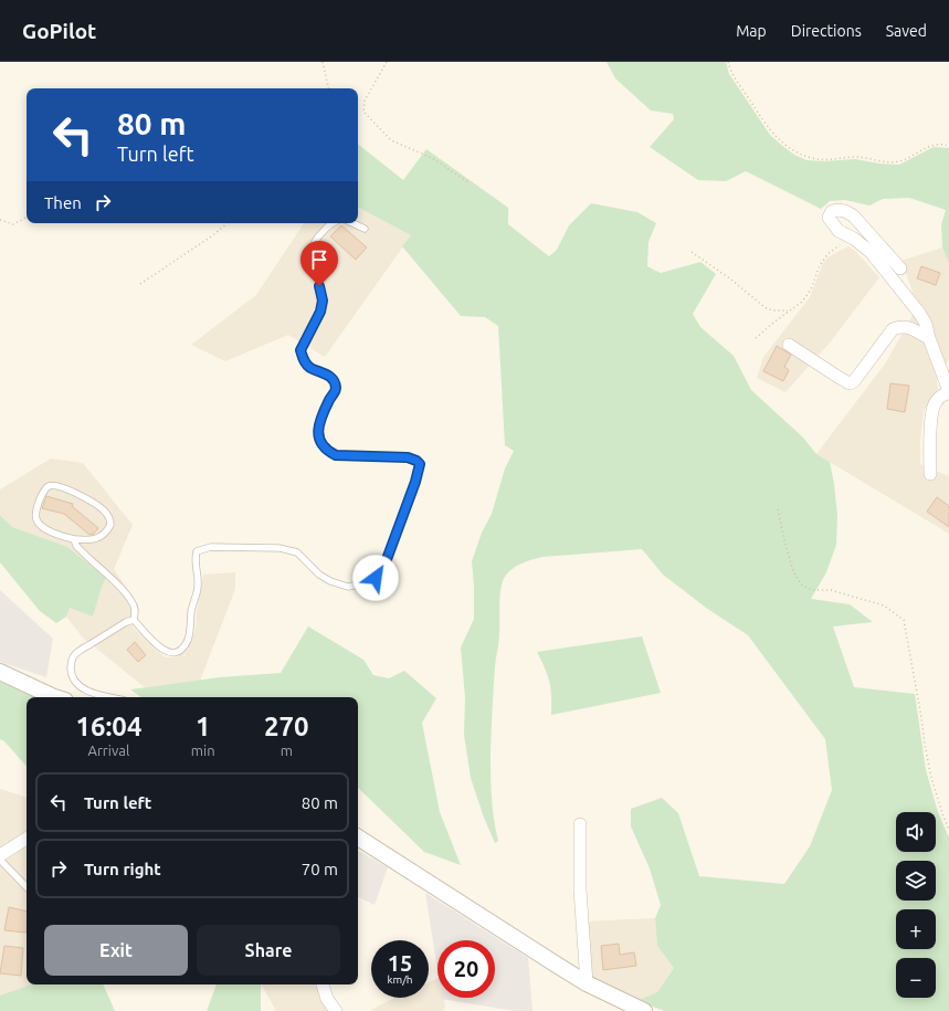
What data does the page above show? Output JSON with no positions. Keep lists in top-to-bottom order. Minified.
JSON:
{"page":{"header":"GoPilot","nav":["Map","Directions","Saved"],"turn":["80 m","Turn left"],"then":"Then","eta":["16:04","Arrival","1","min","270","m"],"list":[{"name":"Turn left","value":"80 m"},{"name":"Turn right","value":"70 m"}],"map_buttons":["+","−"],"buttons":["Exit","Share"],"speed":"15 km/h","limit":"20"}}
